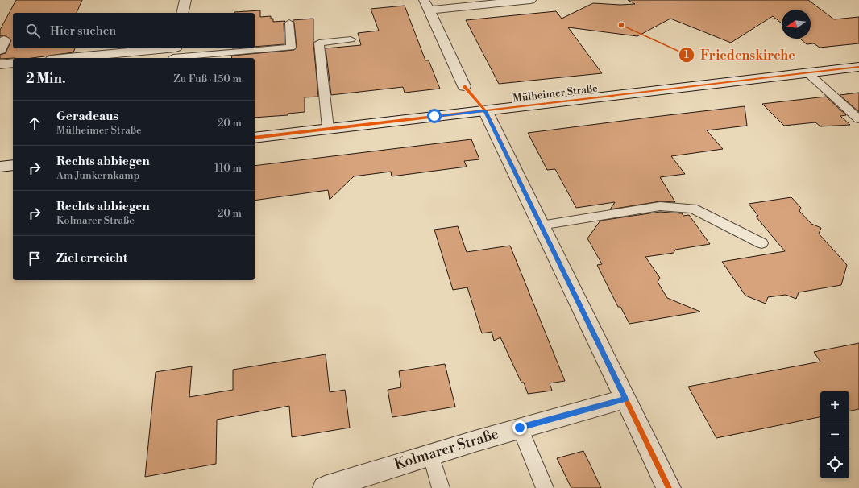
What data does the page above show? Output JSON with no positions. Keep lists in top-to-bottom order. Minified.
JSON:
{"streets":{"street":["Mülheimer Straße","Kolmarer Straße"]},"places":["Friedenskirche"],"north":"left","page":{"search":"Hier suchen","heading":["2 Min.","Zu Fuß · 150 m"],"list":[["Geradeaus","Mülheimer Straße","20 m"],["Rechts abbiegen","Am Junkernkamp","110 m"],["Rechts abbiegen","Kolmarer Straße","20 m"],"Ziel erreicht"],"map_buttons":["+","−"]}}
